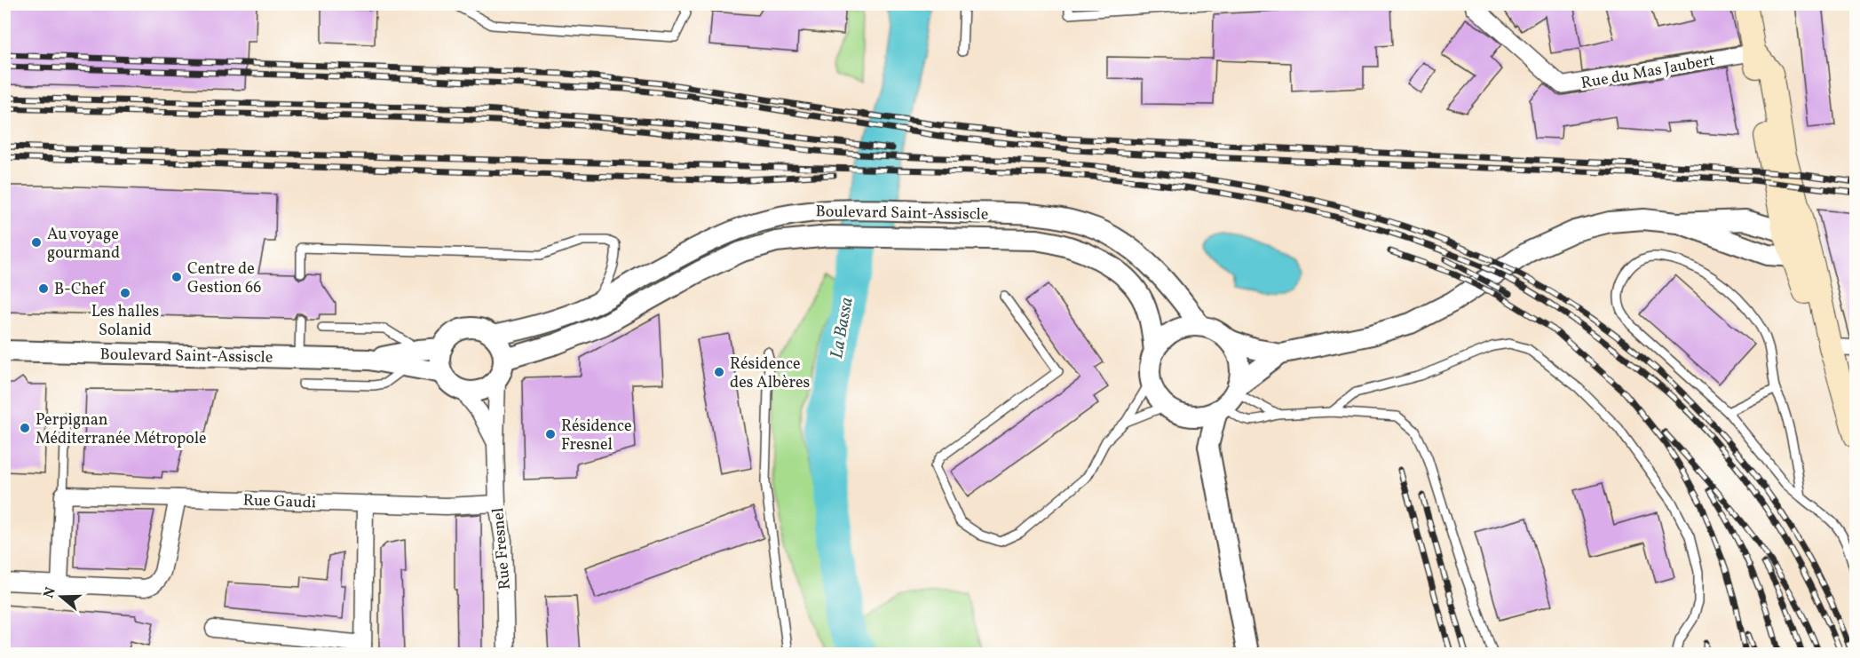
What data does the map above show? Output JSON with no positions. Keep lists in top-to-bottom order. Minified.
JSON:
{"streets":{"street":["Rue du Mas Jaubert","Boulevard Saint-Assiscle","Rue Gaudi","Rue Fresnel"]},"crossings":[["Boulevard Saint-Assiscle","Rue Fresnel"],["Rue Gaudi","Rue Fresnel"]],"water":["La Bassa"],"places":["Au voyage gourmand","Centre de Gestion 66","B-Chef","Les halles Solanid","Résidence des Albères","Perpignan Méditerranée Métropole","Résidence Fresnel"],"north":"left"}
